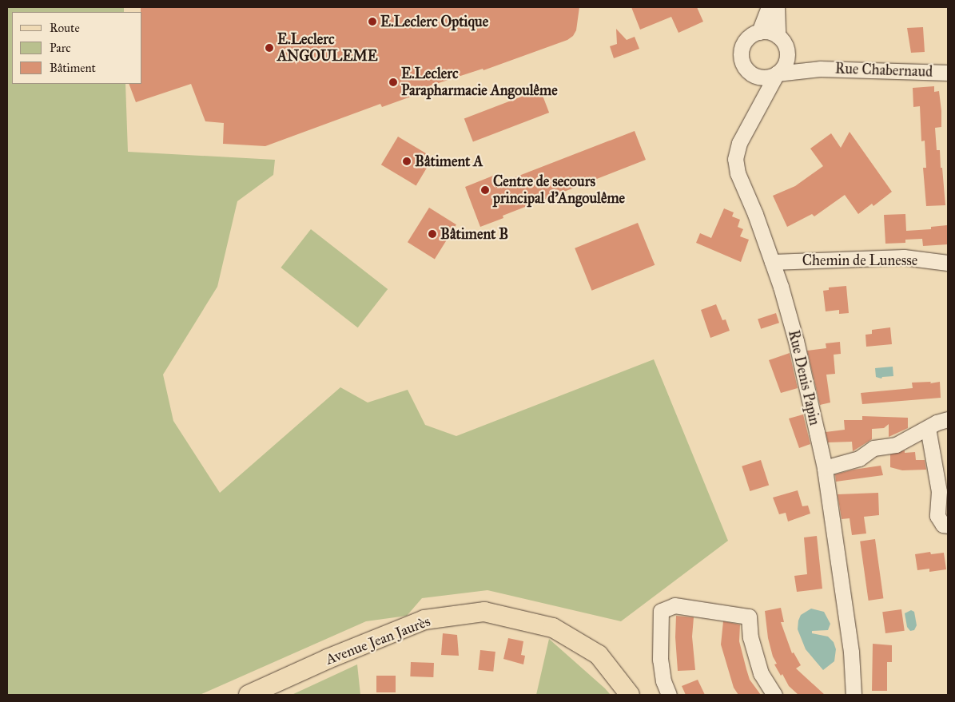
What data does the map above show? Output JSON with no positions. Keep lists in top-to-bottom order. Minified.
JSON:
{"streets":{"main road":["Avenue Jean Jaurès"],"street":["Rue Chabernaud","Chemin de Lunesse","Rue Denis Papin"]},"crossings":[["Chemin de Lunesse","Rue Denis Papin"]],"places":["E.Leclerc Optique","E.Leclerc ANGOULEME","E.Leclerc Parapharmacie Angoulême","Bâtiment A","Centre de secours principal d'Angoulême","Bâtiment B"],"legend":["Route","Parc","Bâtiment"]}
